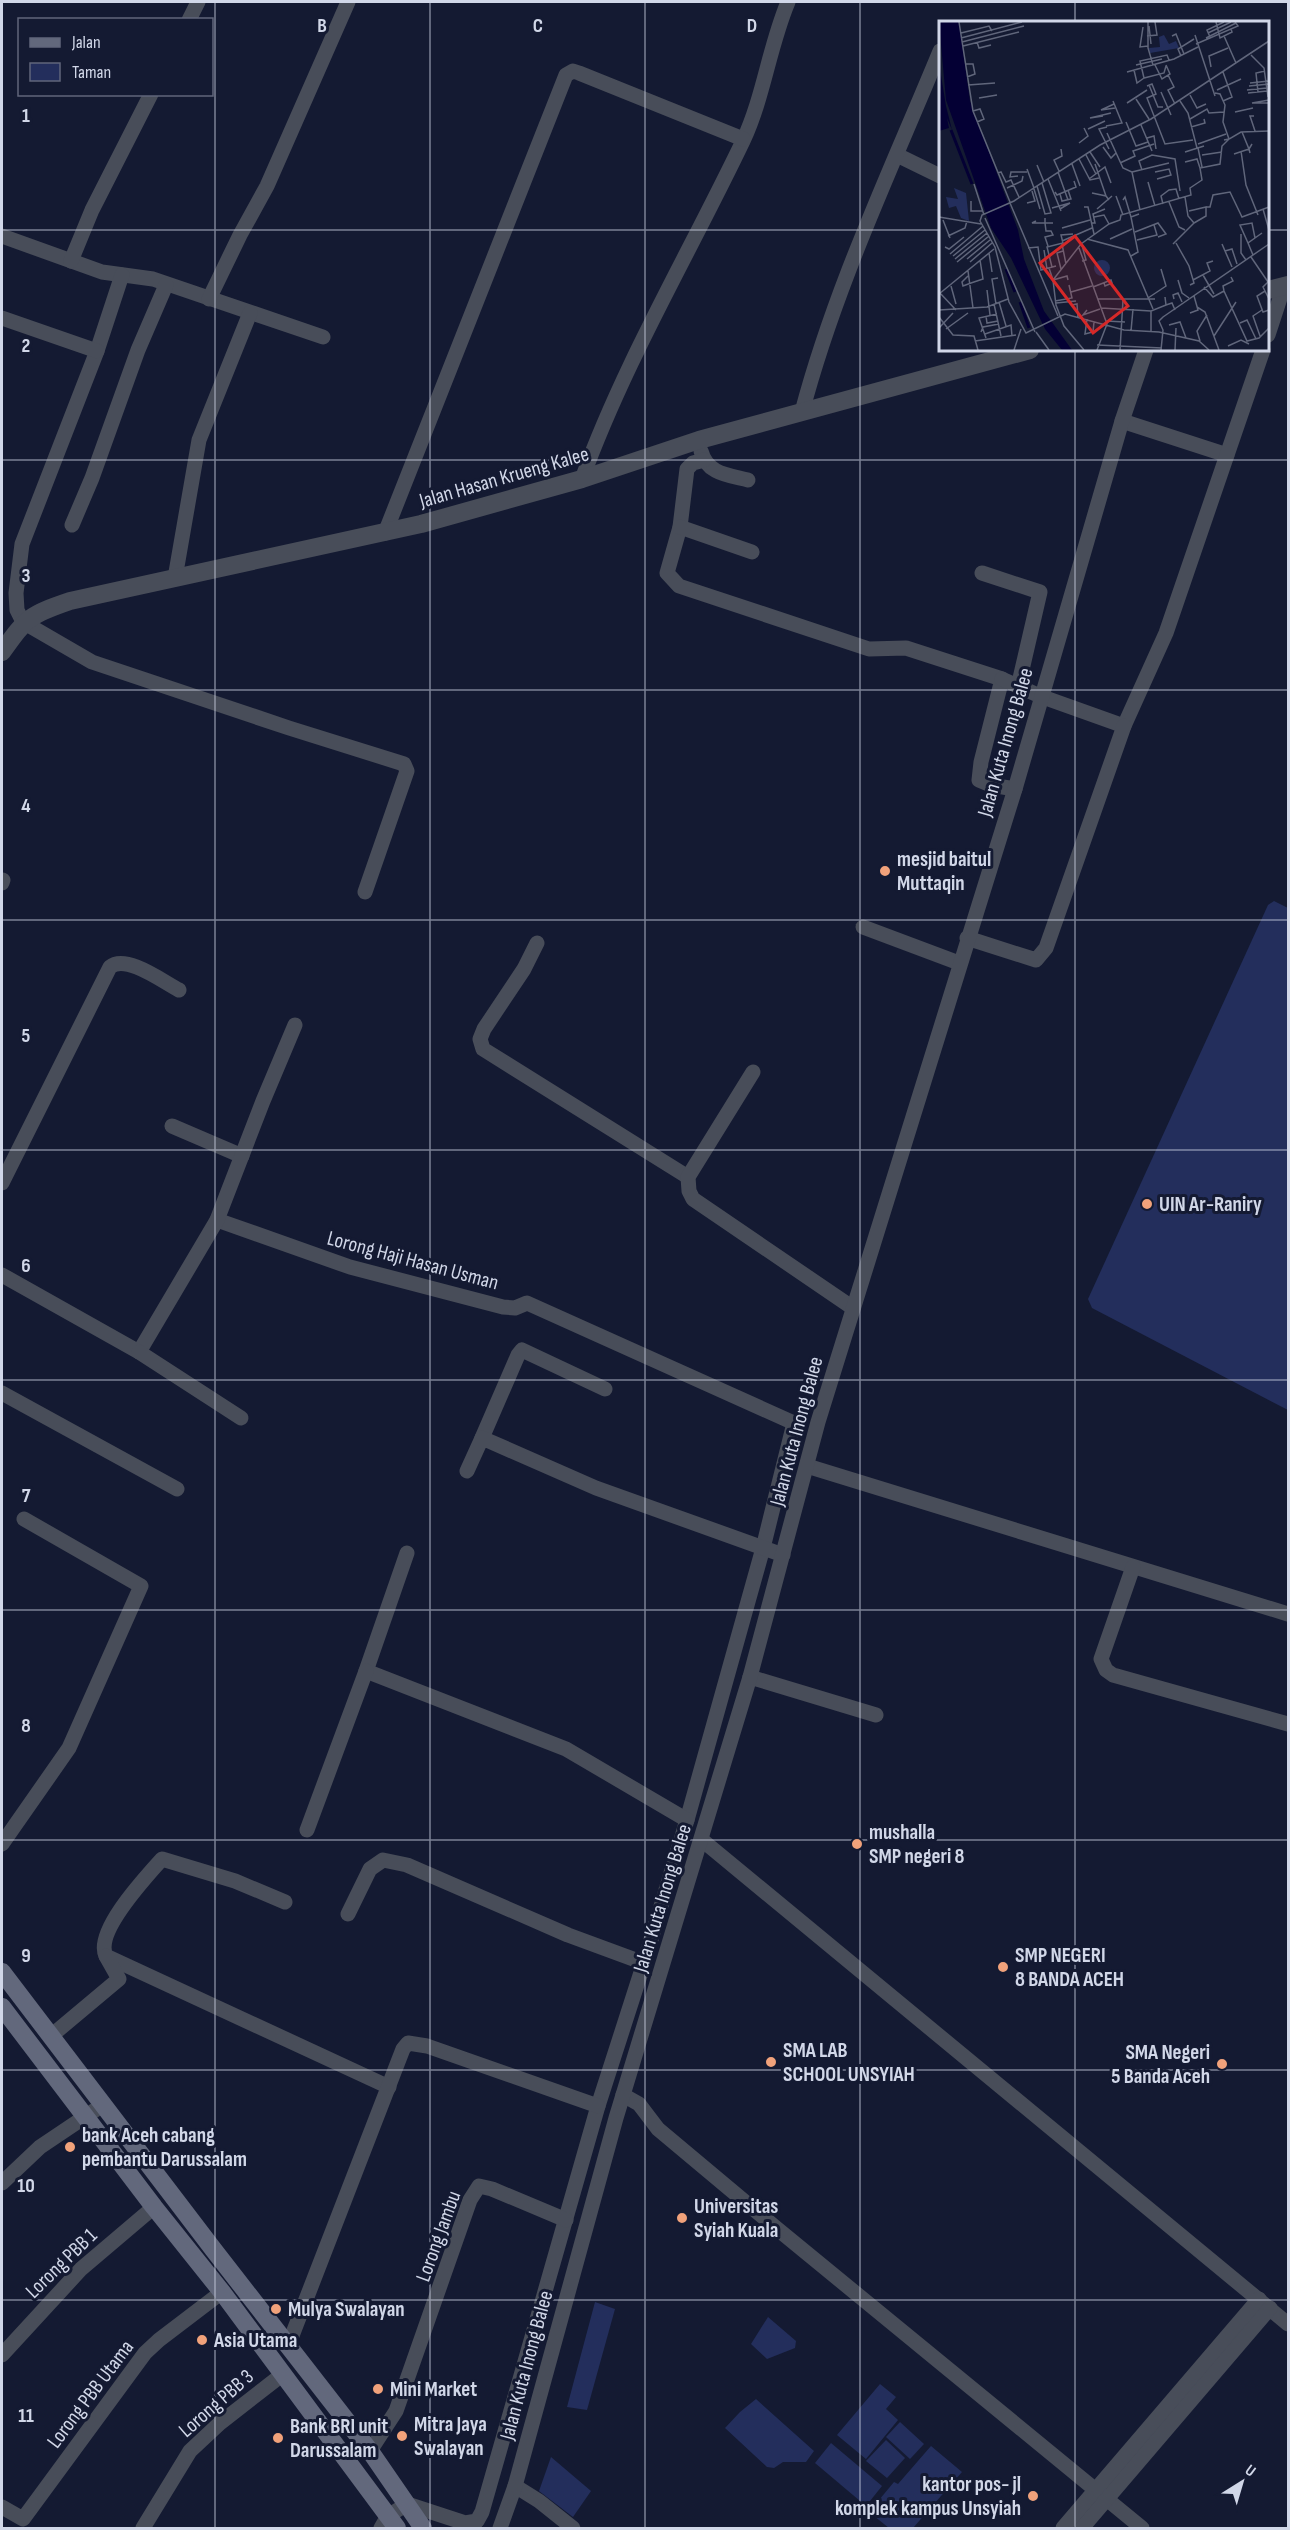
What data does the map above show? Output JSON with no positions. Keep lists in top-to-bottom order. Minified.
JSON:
{"streets":{"street":["Jalan Hasan Krueng Kalee","Jalan Kuta Inong Balee","Lorong Haji Hasan Usman","Lorong Jambu","Lorong PBB 1","Lorong PBB Utama","Lorong PBB 3"]},"crossings":[["Jalan Kuta Inong Balee","Lorong Haji Hasan Usman"],["Jalan Kuta Inong Balee","Lorong Jambu"]],"places":["mesjid baitul Muttaqin","UIN Ar-Raniry","mushalla SMP negeri 8","SMP NEGERI 8 BANDA ACEH","SMA LAB SCHOOL UNSYIAH","SMA Negeri 5 Banda Aceh","bank Aceh cabang pembantu Darussalam","Universitas Syiah Kuala","Mulya Swalayan","Asia Utama","Mini Market","Mitra Jaya Swalayan","Bank BRI unit Darussalam","kantor pos- jl komplek kampus Unsyiah"],"legend":["Jalan","Taman"],"north":"top right","grid":{"columns":["B","C","D"],"rows":["1","2","3","4","5","6","7","8","9","10","11"]}}
